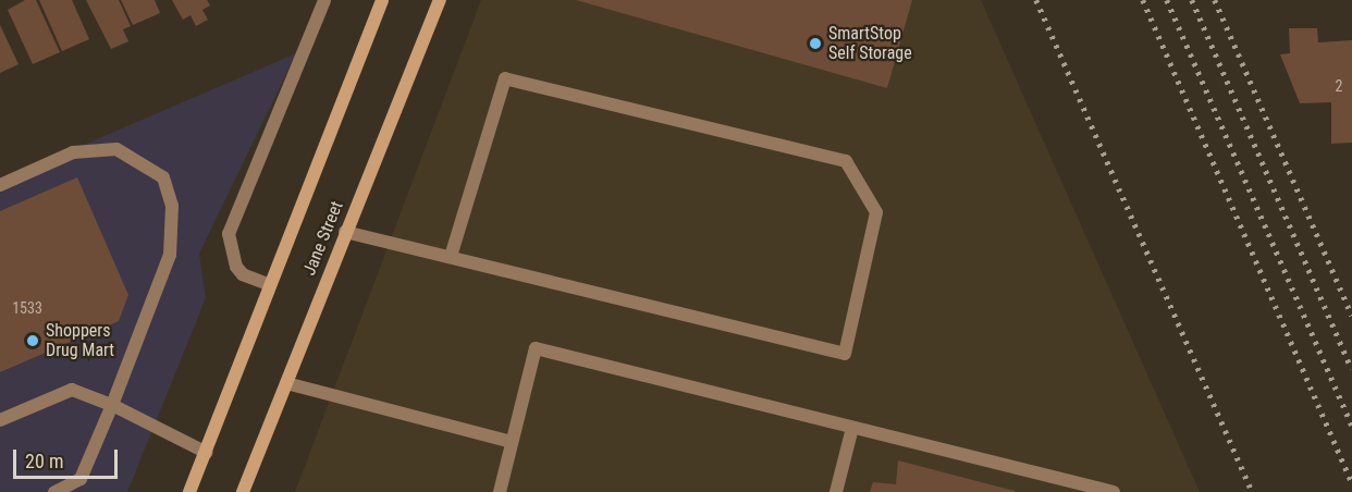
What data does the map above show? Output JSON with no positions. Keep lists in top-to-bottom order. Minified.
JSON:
{"streets":{"main road":["Jane Street"]},"places":["SmartStop Self Storage","Shoppers Drug Mart"],"house_numbers":["2","1533"],"scale_bar":"20 m"}
